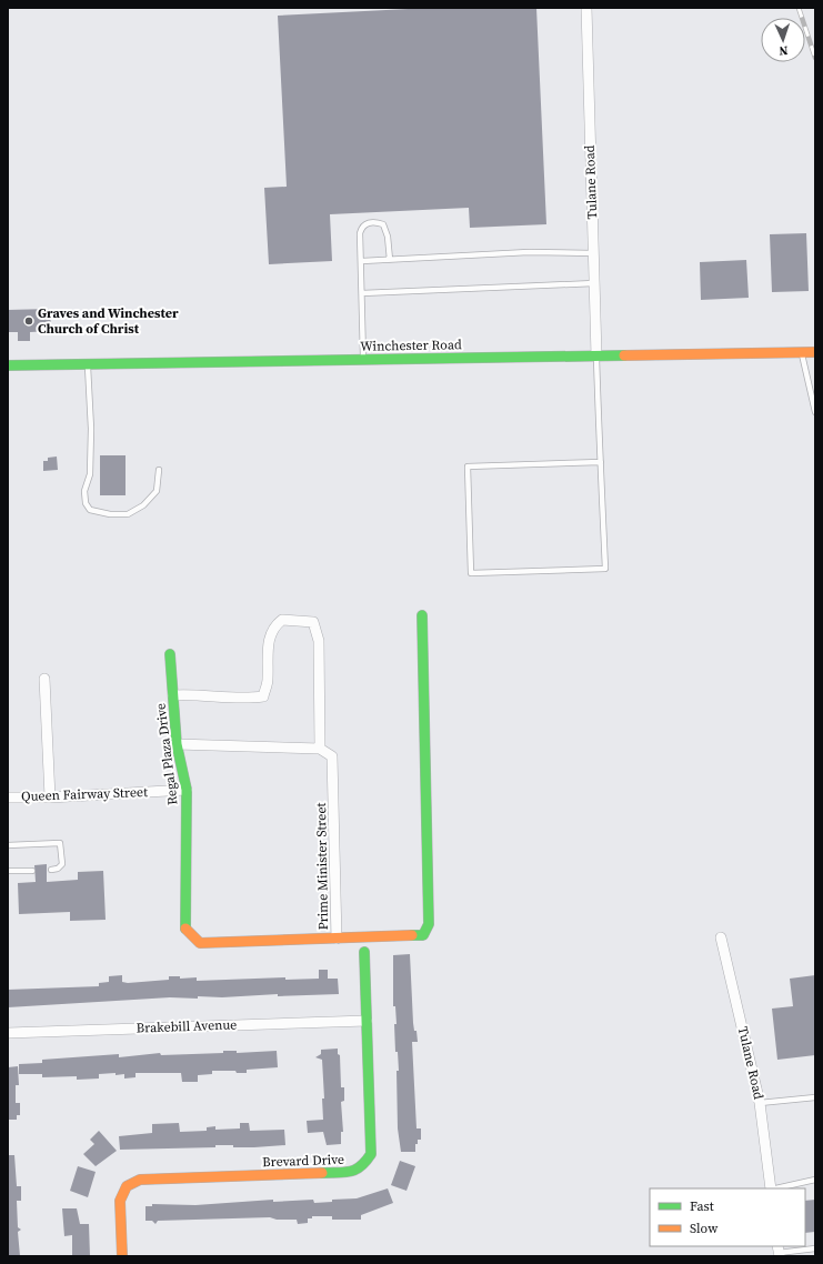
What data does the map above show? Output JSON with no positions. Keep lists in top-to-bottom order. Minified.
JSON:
{"streets":{"street":["Tulane Road","Winchester Road","Regal Plaza Drive","Queen Fairway Street","Prime Minister Street","Brakebill Avenue","Brevard Drive"]},"crossings":[["Tulane Road","Winchester Road"],["Regal Plaza Drive","Queen Fairway Street"],["Regal Plaza Drive","Prime Minister Street"],["Brakebill Avenue","Brevard Drive"]],"places":["Graves and Winchester Church of Christ"],"legend":["Fast","Slow"],"north":"bottom"}
